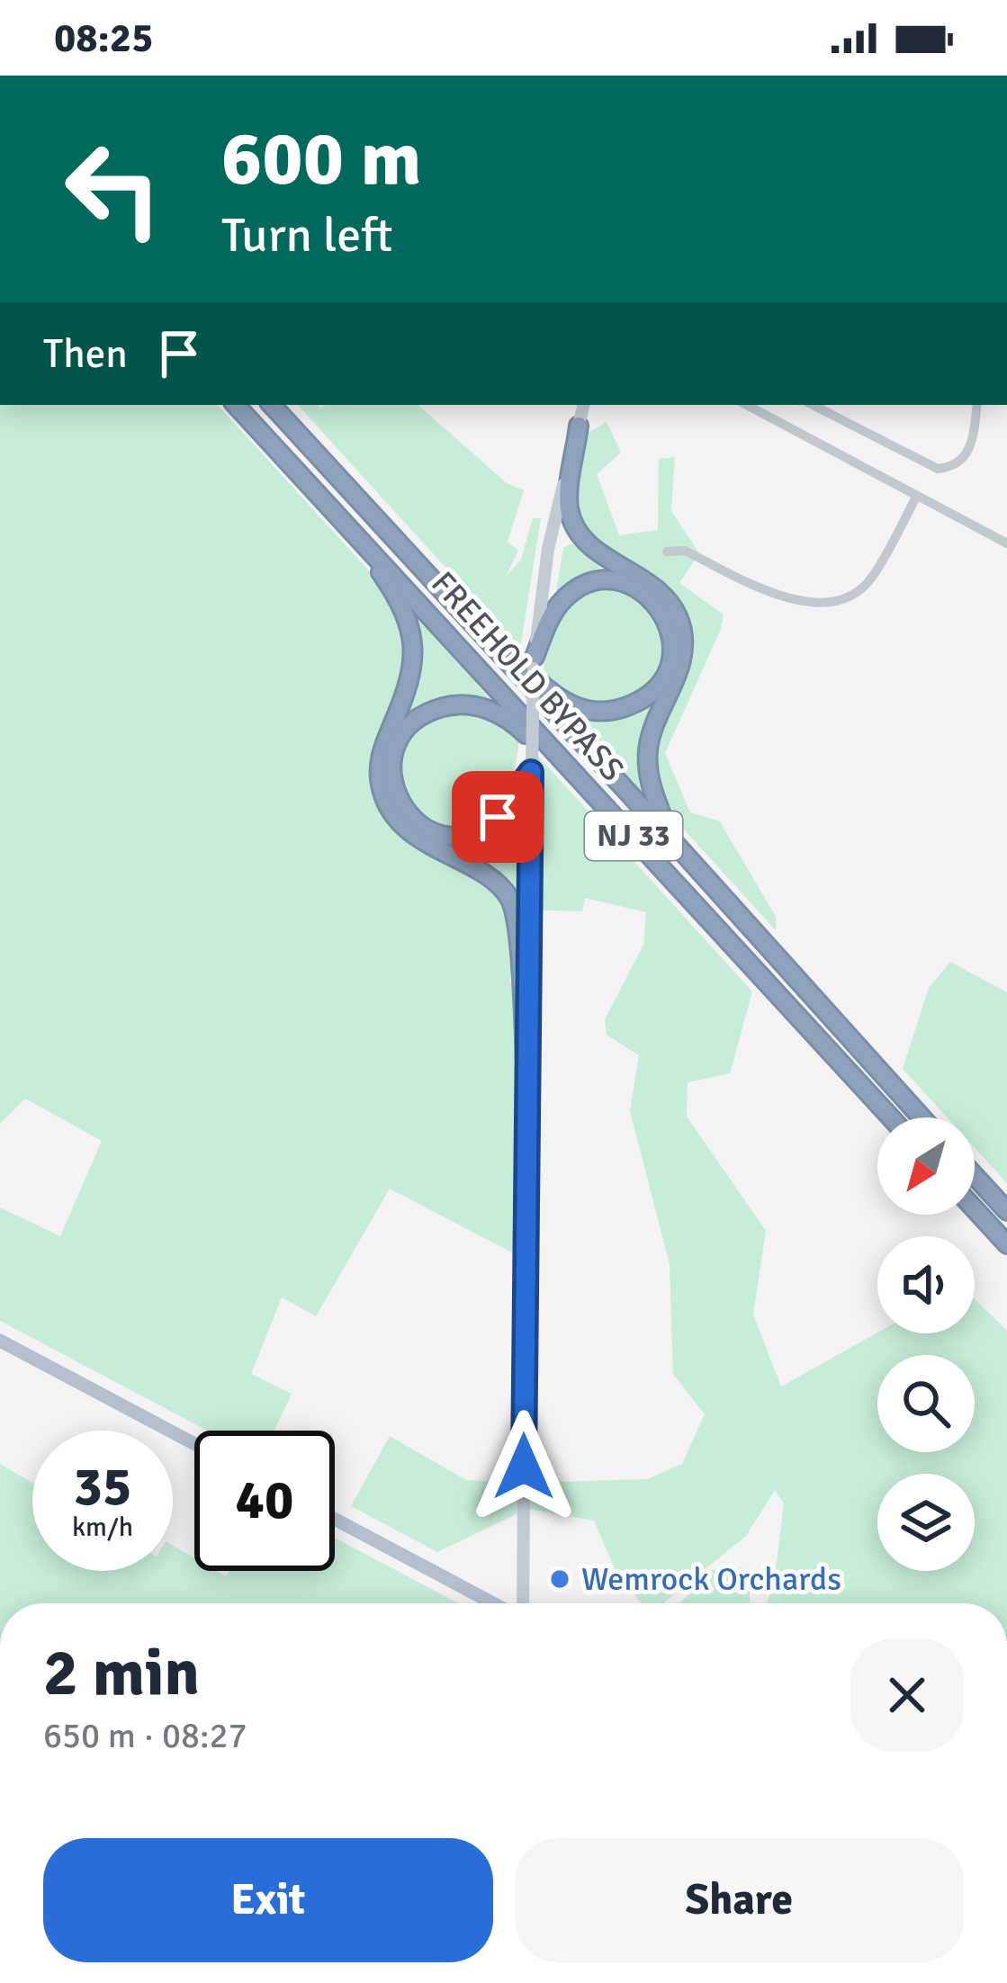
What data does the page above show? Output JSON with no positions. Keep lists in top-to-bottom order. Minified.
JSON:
{"streets":{"highway":["FREEHOLD BYPASS","NJ 33"]},"places":["Wemrock Orchards"],"north":"bottom left","page":{"status":"08:25","turn":["600 m","Turn left"],"then":"Then","speed":"35 km/h","limit":"40","heading":["2 min","650 m · 08:27"],"buttons":["Exit","Share"]}}
